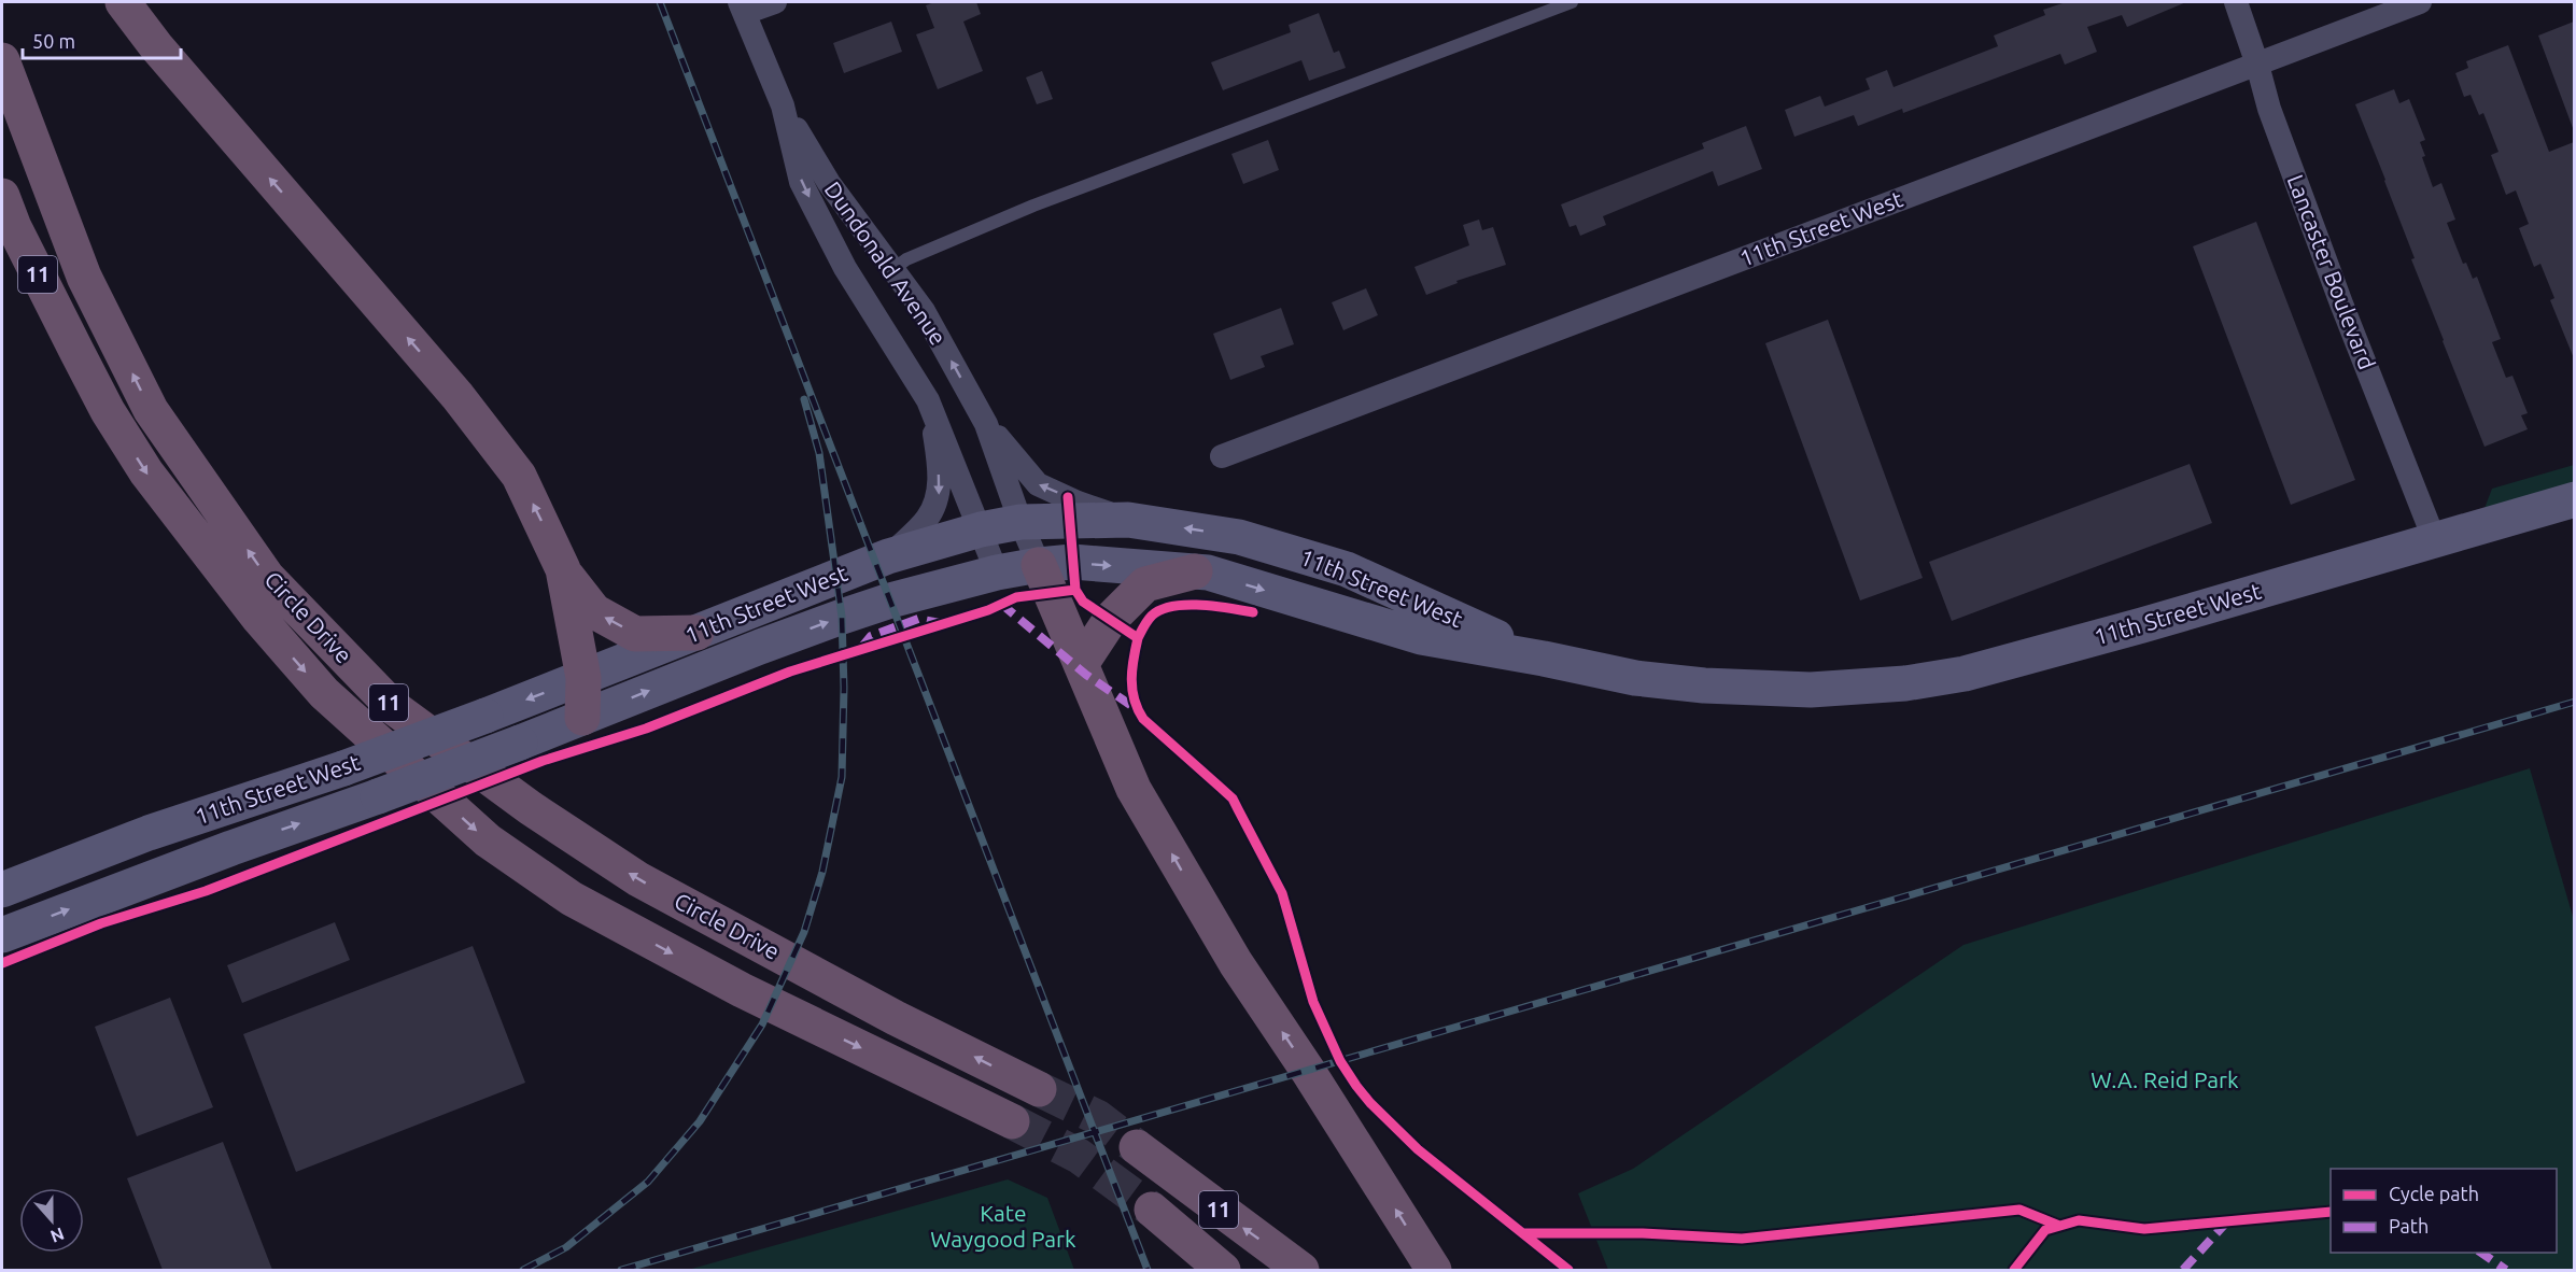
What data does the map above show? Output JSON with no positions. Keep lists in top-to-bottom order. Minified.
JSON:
{"streets":{"highway":["11","Circle Drive"],"main road":["11th Street West"],"street":["Dundonald Avenue","Lancaster Boulevard"]},"crossings":[["11th Street West","Dundonald Avenue"],["11th Street West","Lancaster Boulevard"]],"parks":["W.A. Reid Park","Kate Waygood Park"],"legend":["Cycle path","Path"],"scale_bar":"50 m","north":"bottom"}
